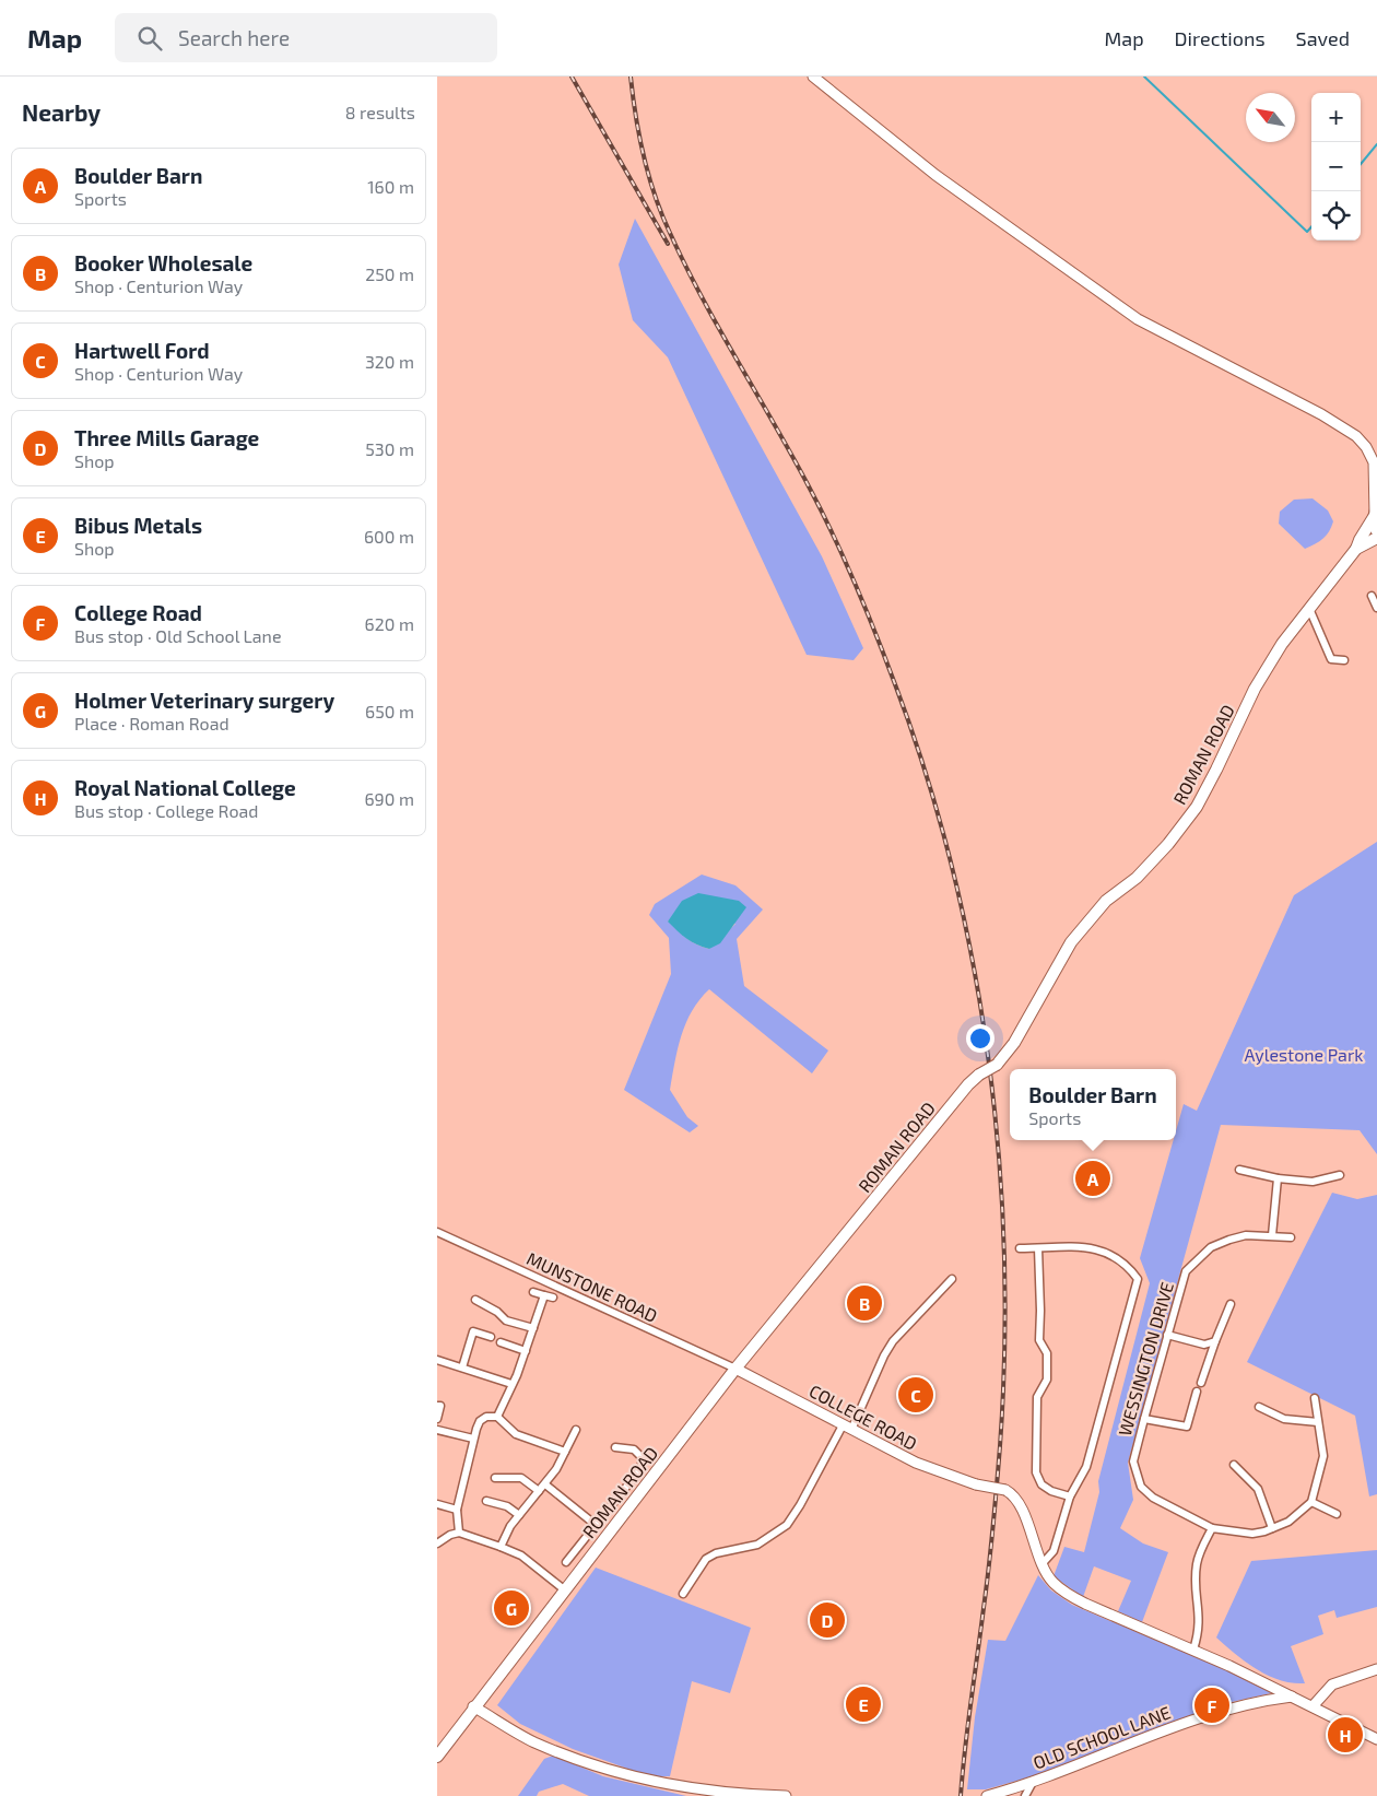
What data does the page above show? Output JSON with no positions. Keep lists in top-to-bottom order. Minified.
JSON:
{"streets":{"main road":["ROMAN ROAD"],"street":["MUNSTONE ROAD","WESSINGTON DRIVE","COLLEGE ROAD","OLD SCHOOL LANE"]},"crossings":[["ROMAN ROAD","MUNSTONE ROAD"],["ROMAN ROAD","COLLEGE ROAD"],["MUNSTONE ROAD","COLLEGE ROAD"],["COLLEGE ROAD","OLD SCHOOL LANE"]],"parks":["Aylestone Park"],"north":"top left","page":{"header":"Map","search":"Search here","nav":["Map","Directions","Saved"],"heading":["Nearby","8 results"],"map_buttons":["+","−"],"list":[{"mark":"A","name":"Boulder Barn","note":"Sports","value":"160 m"},{"mark":"B","name":"Booker Wholesale","note":"Shop · Centurion Way","value":"250 m"},{"mark":"C","name":"Hartwell Ford","note":"Shop · Centurion Way","value":"320 m"},{"mark":"D","name":"Three Mills Garage","note":"Shop","value":"530 m"},{"mark":"E","name":"Bibus Metals","note":"Shop","value":"600 m"},{"mark":"F","name":"College Road","note":"Bus stop · Old School Lane","value":"620 m"},{"mark":"G","name":"Holmer Veterinary surgery","note":"Place · Roman Road","value":"650 m"},{"mark":"H","name":"Royal National College","note":"Bus stop · College Road","value":"690 m"}],"popup":["Boulder Barn","Sports"],"pins":["A","B","C","G","D","E","F","H"]}}
